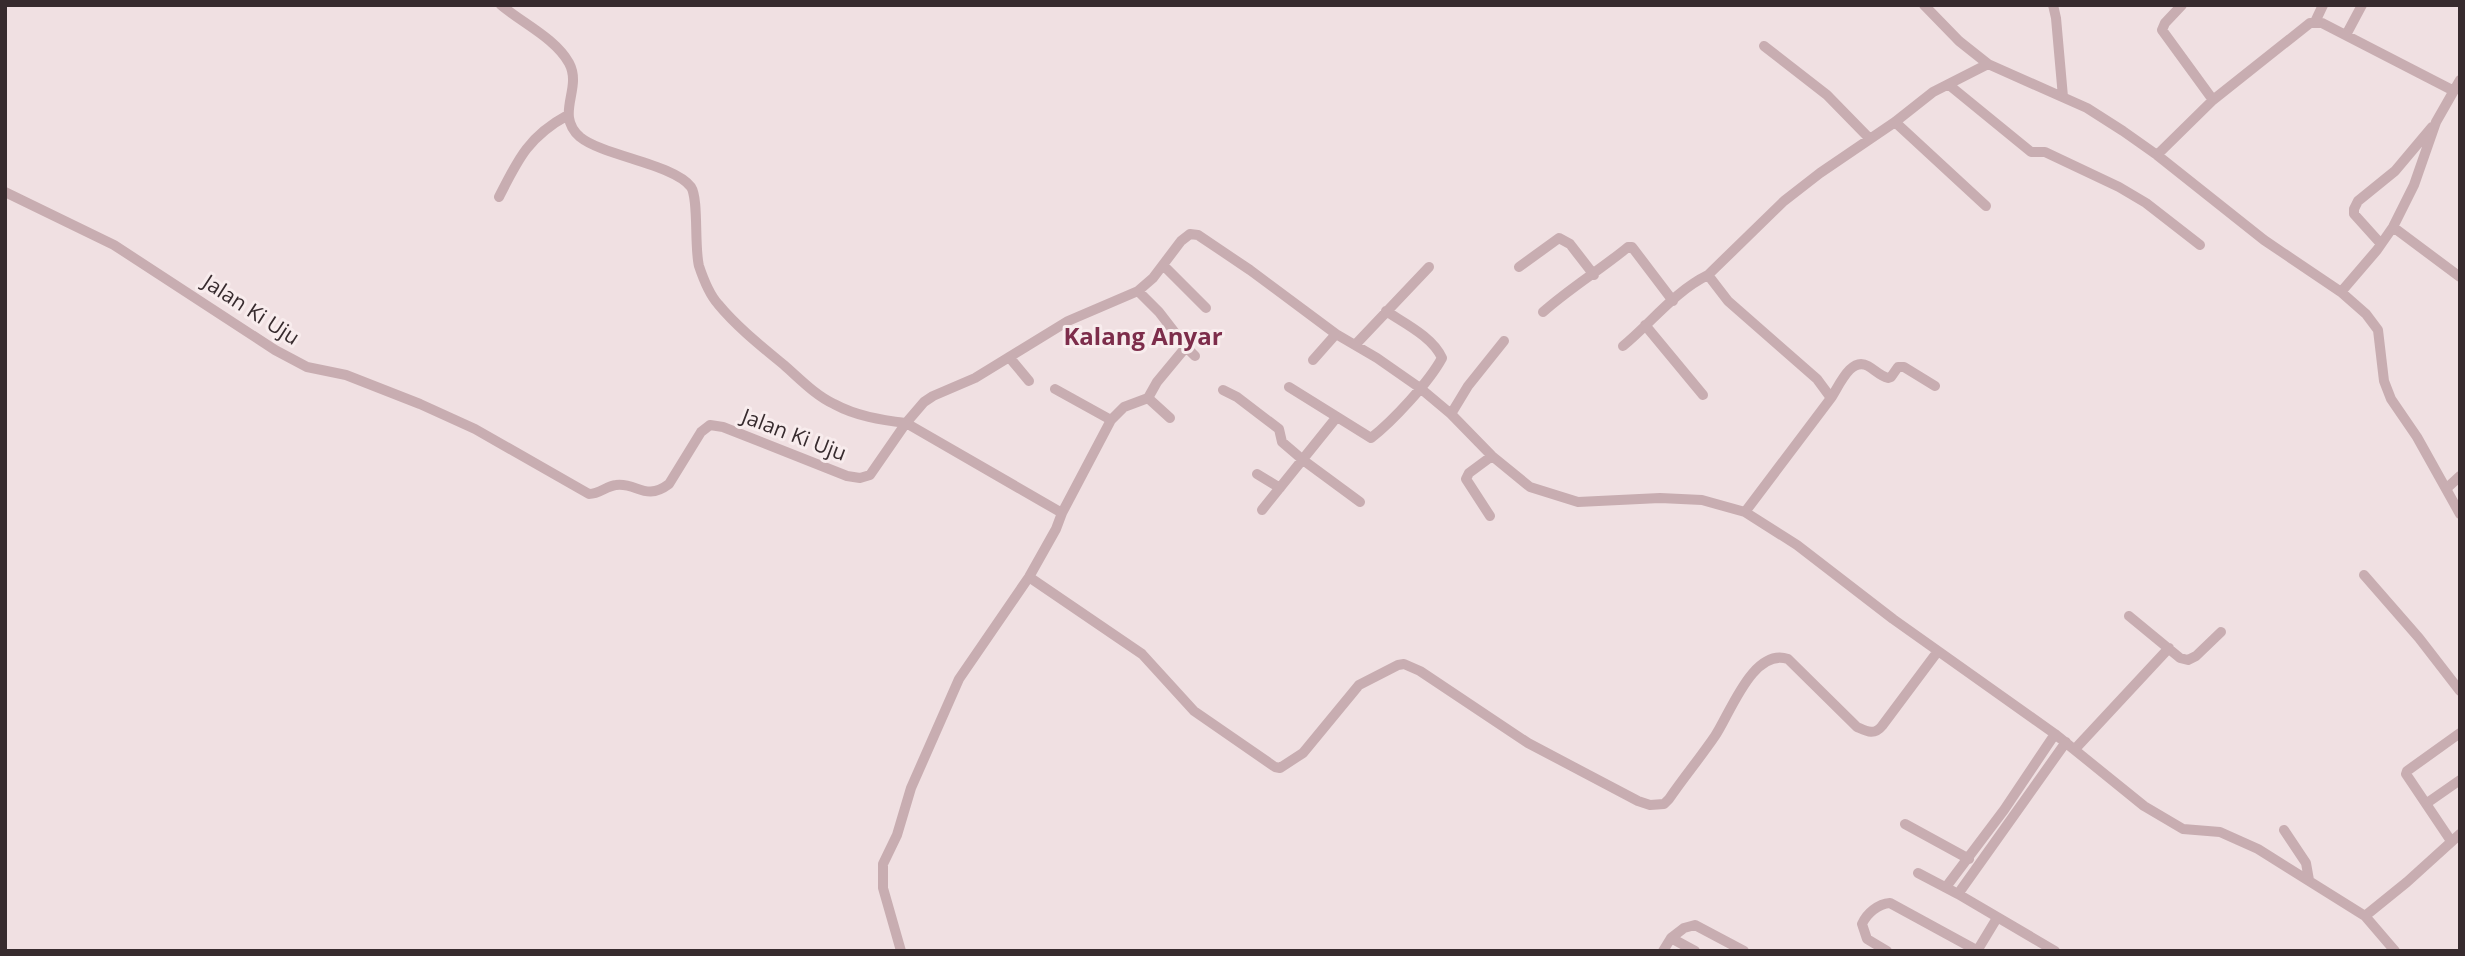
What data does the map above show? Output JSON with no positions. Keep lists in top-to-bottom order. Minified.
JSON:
{"streets":{"street":["Jalan Ki Uju"]},"districts":["Kalang Anyar"]}
